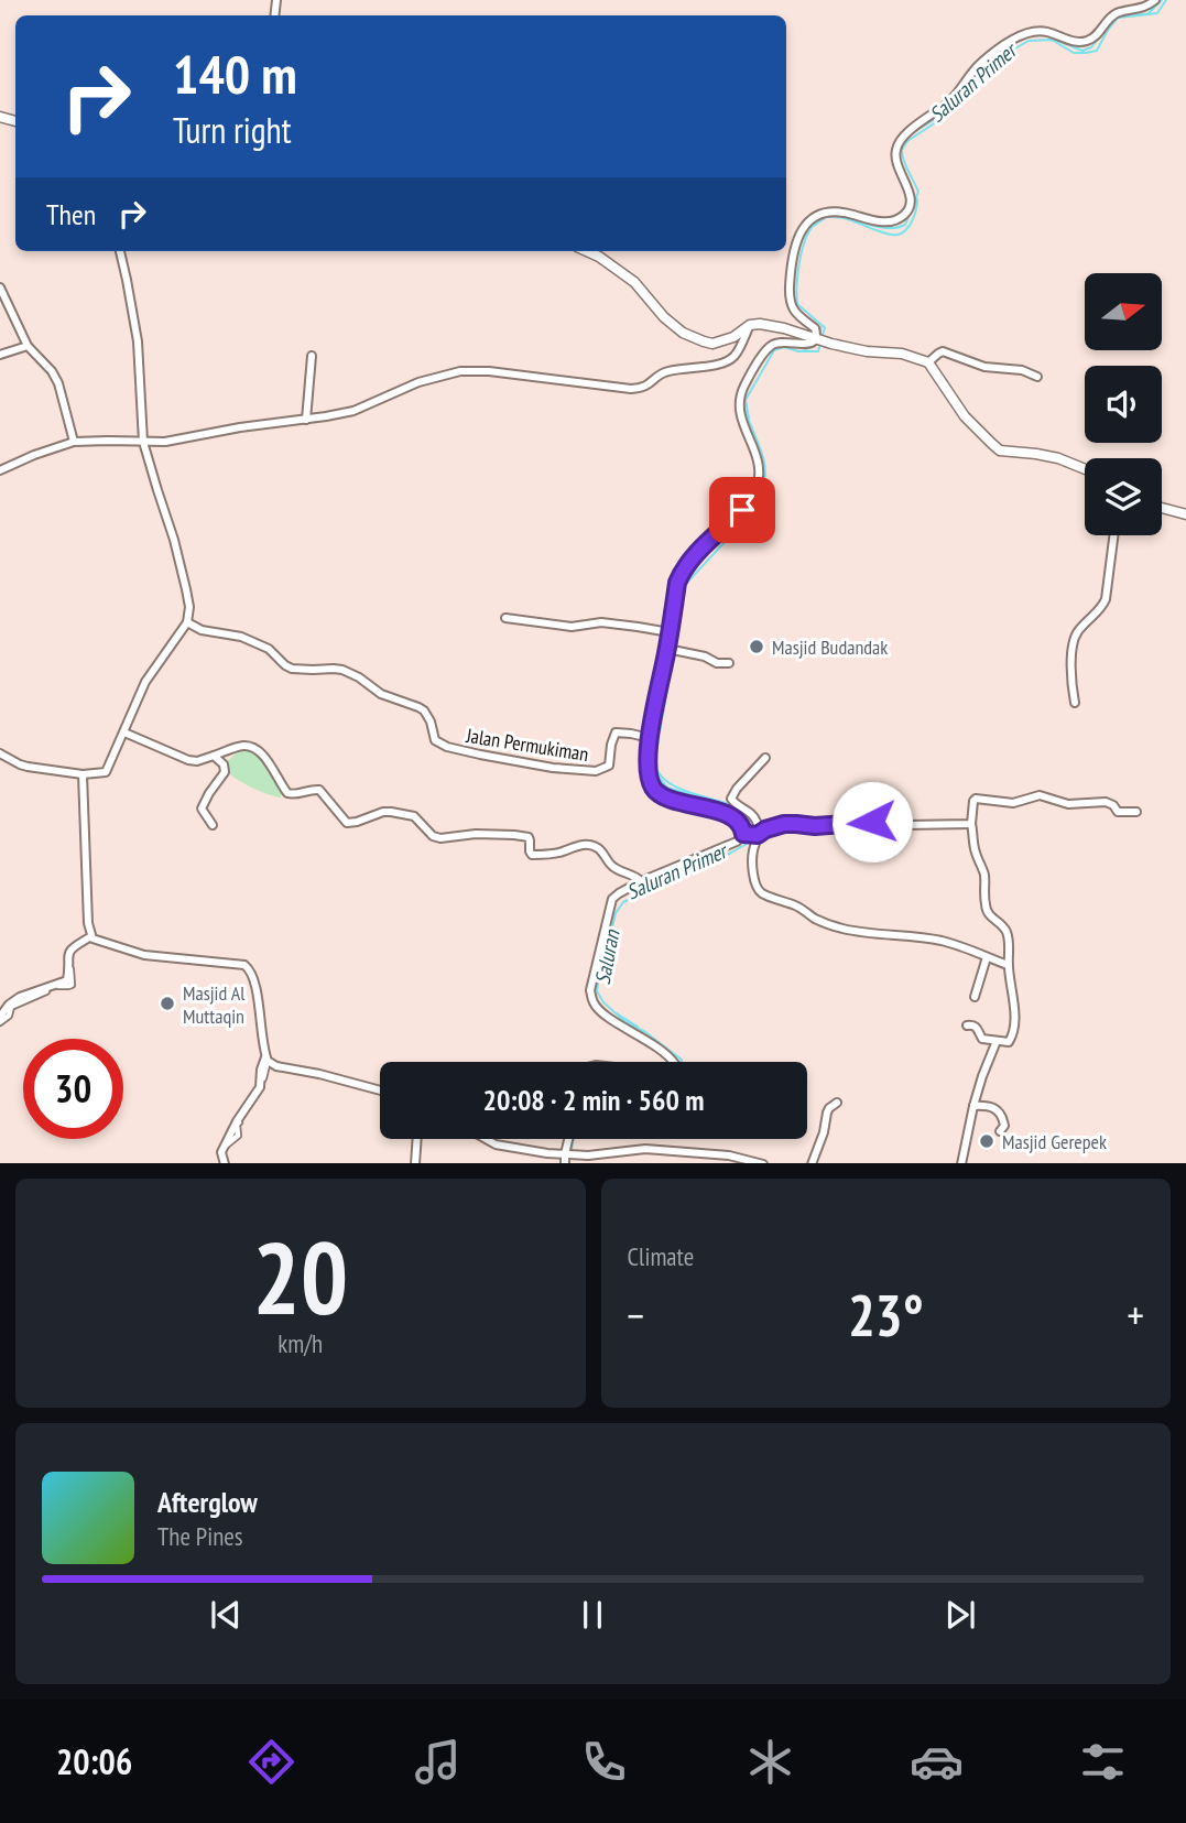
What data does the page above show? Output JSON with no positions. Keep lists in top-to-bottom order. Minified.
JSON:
{"streets":{"street":["Jalan Permukiman"]},"water":["Saluran Primer","Saluran"],"places":["Masjid Budandak","Masjid Al Muttaqin","Masjid Gerepek"],"north":"right","page":{"turn":["140 m","Turn right"],"then":"Then","limit":"30","trip":"20:08 · 2 min · 560 m","tile":[["20","km/h"],"Climate"],"heat":["−","23°","+"],"song":["Afterglow","The Pines"],"tabs":"20:06"}}
